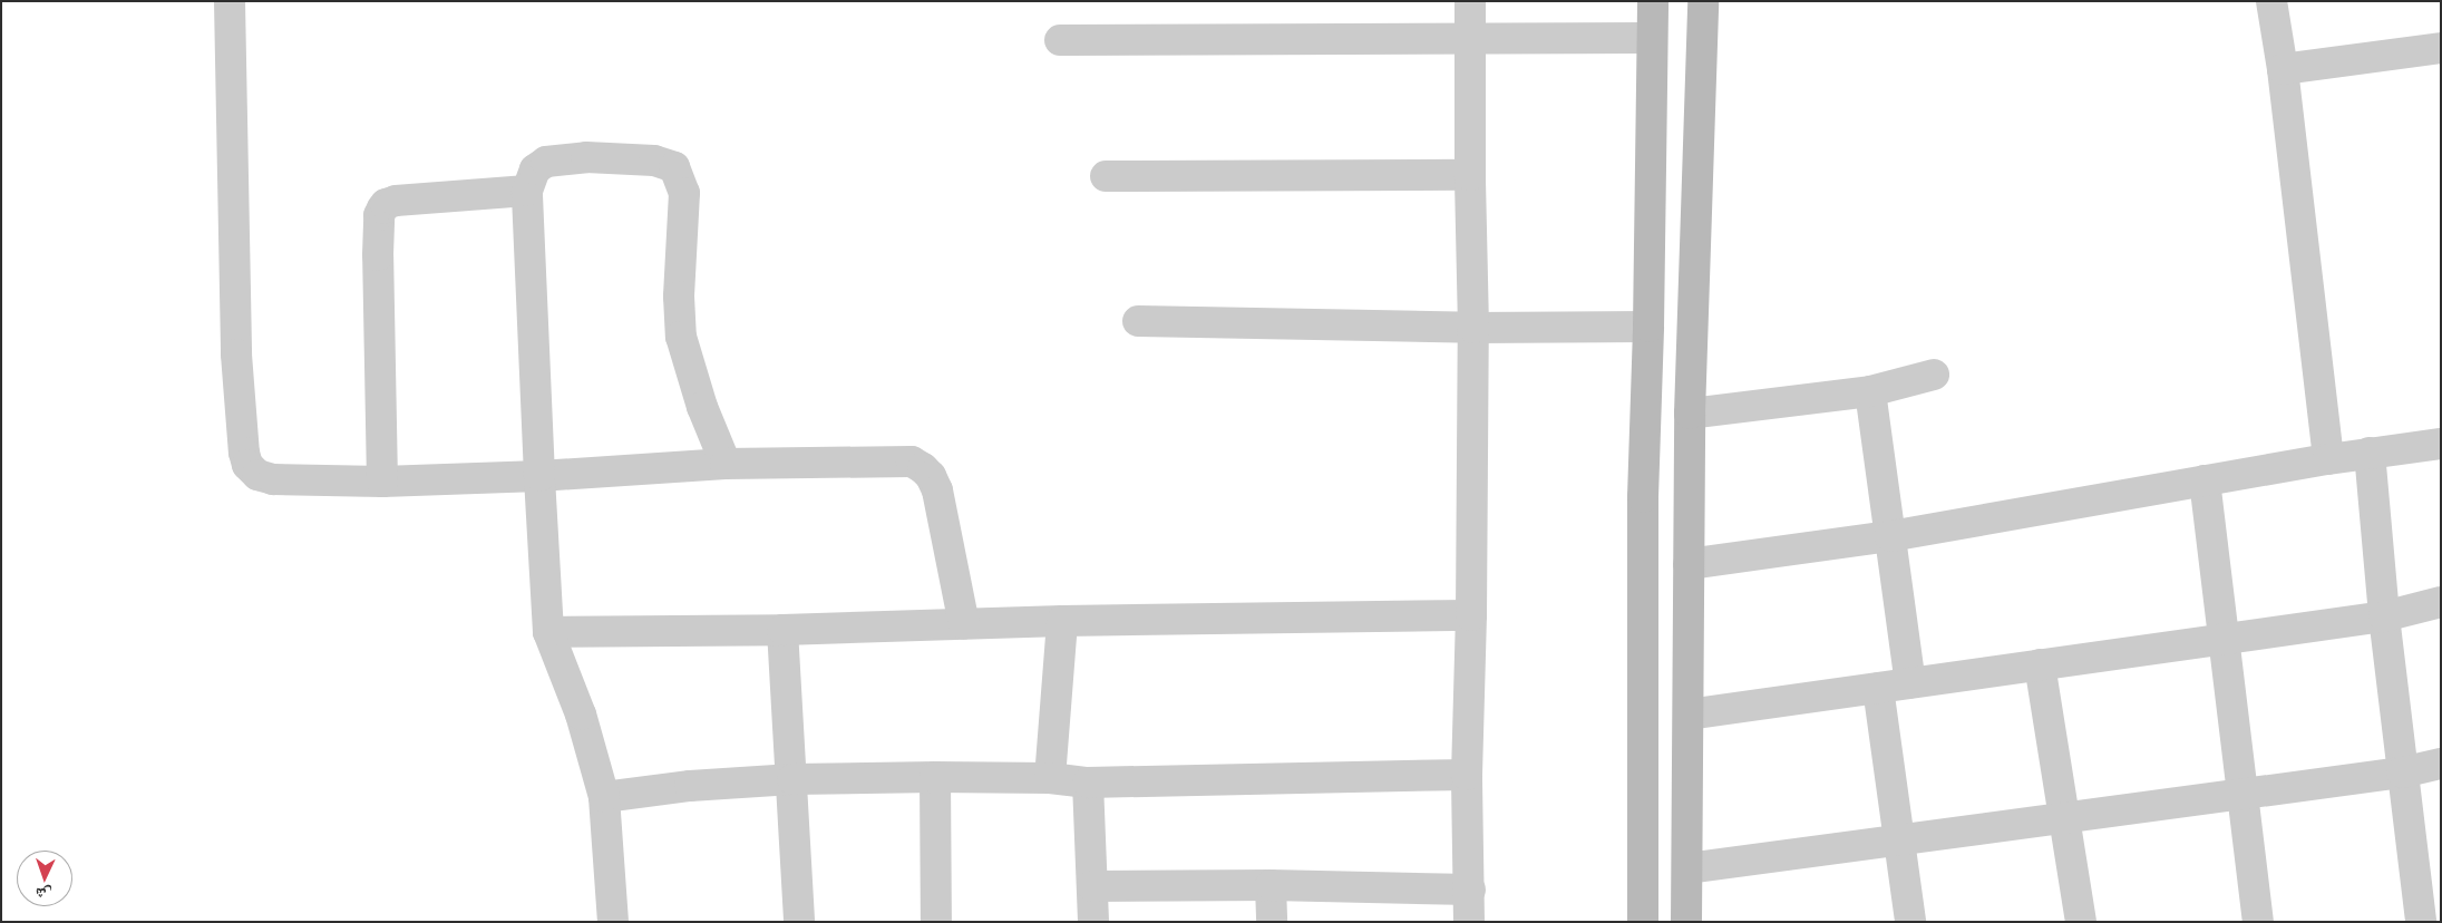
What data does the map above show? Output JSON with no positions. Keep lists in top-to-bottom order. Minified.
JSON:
{"north":"bottom"}
